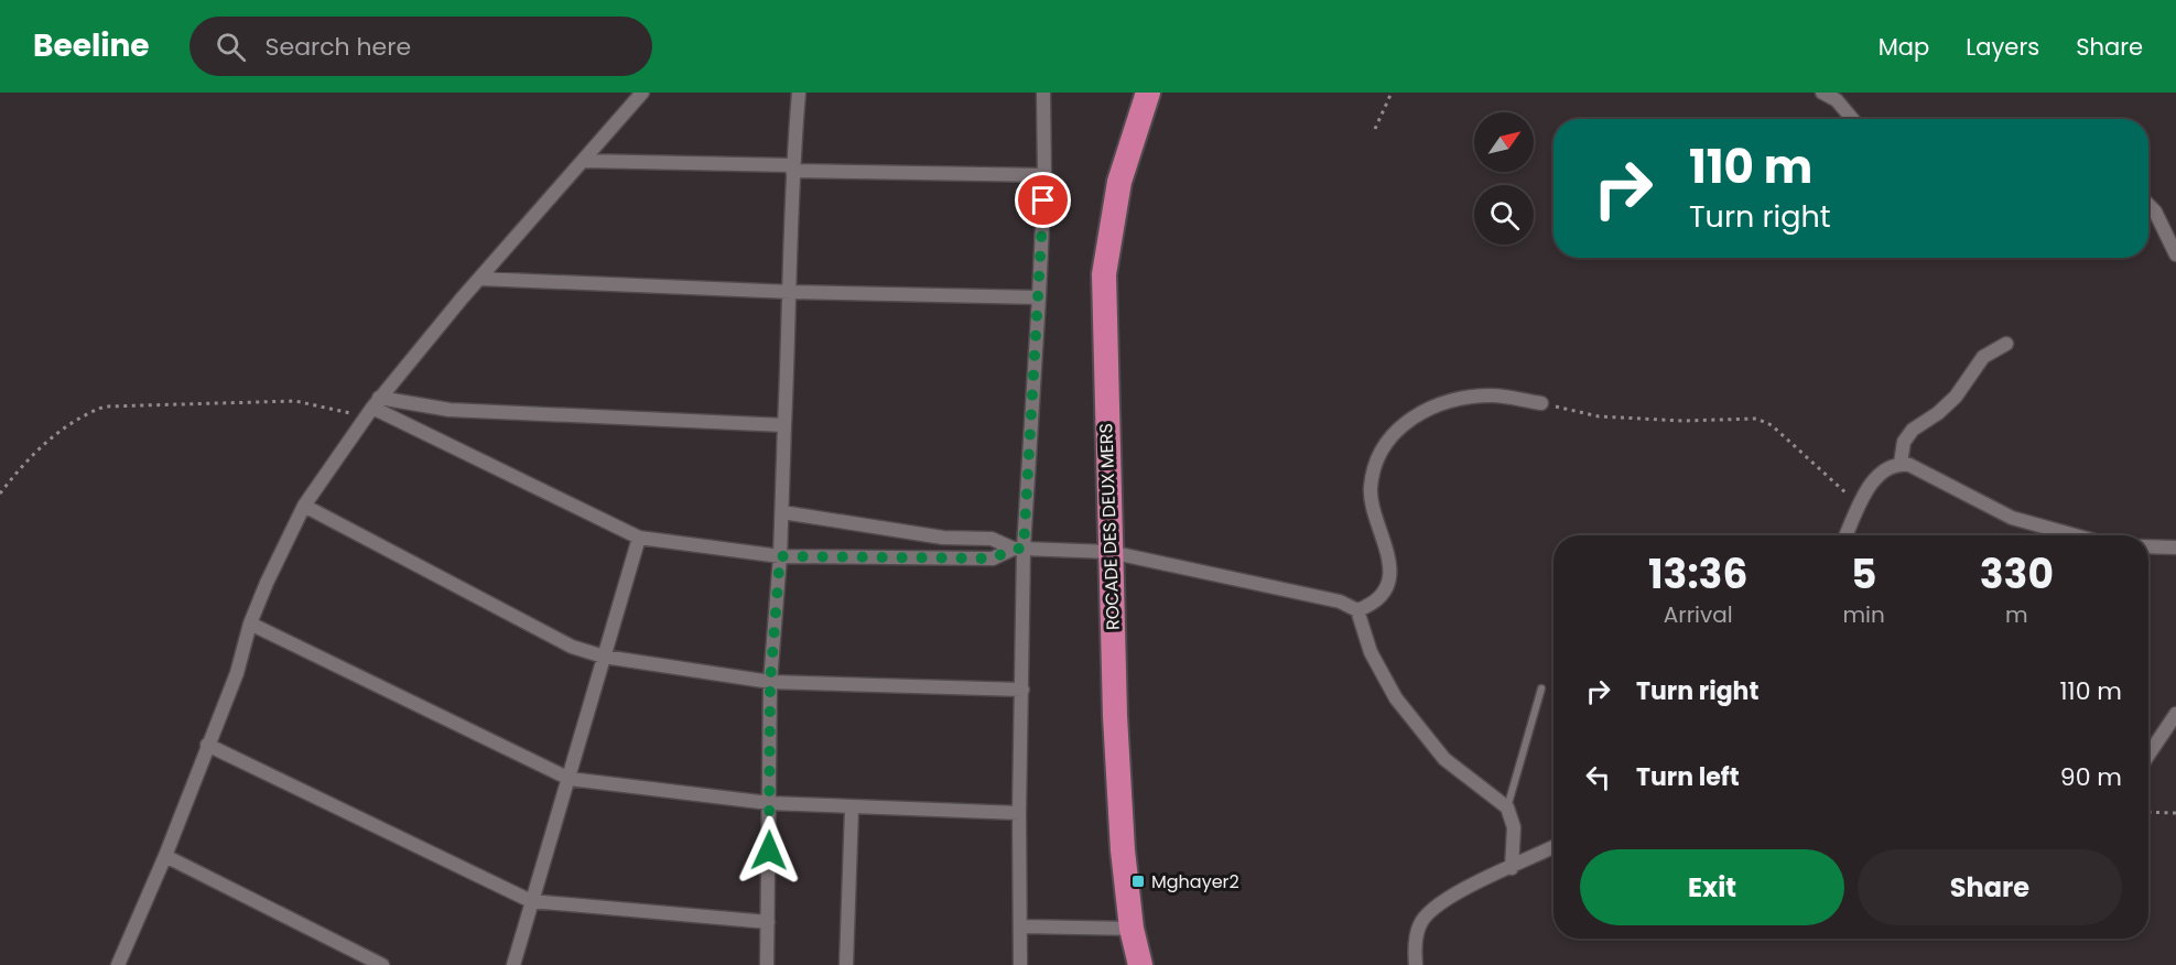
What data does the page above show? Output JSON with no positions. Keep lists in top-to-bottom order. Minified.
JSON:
{"streets":{"highway":["ROCADE DES DEUX MERS"]},"places":{"transit":["Mghayer2"]},"north":"top right","page":{"header":"Beeline","search":"Search here","nav":["Map","Layers","Share"],"turn":["110 m","Turn right"],"eta":["13:36","Arrival","5","min","330","m"],"list":[{"name":"Turn right","value":"110 m"},{"name":"Turn left","value":"90 m"}],"buttons":["Exit","Share"]}}
